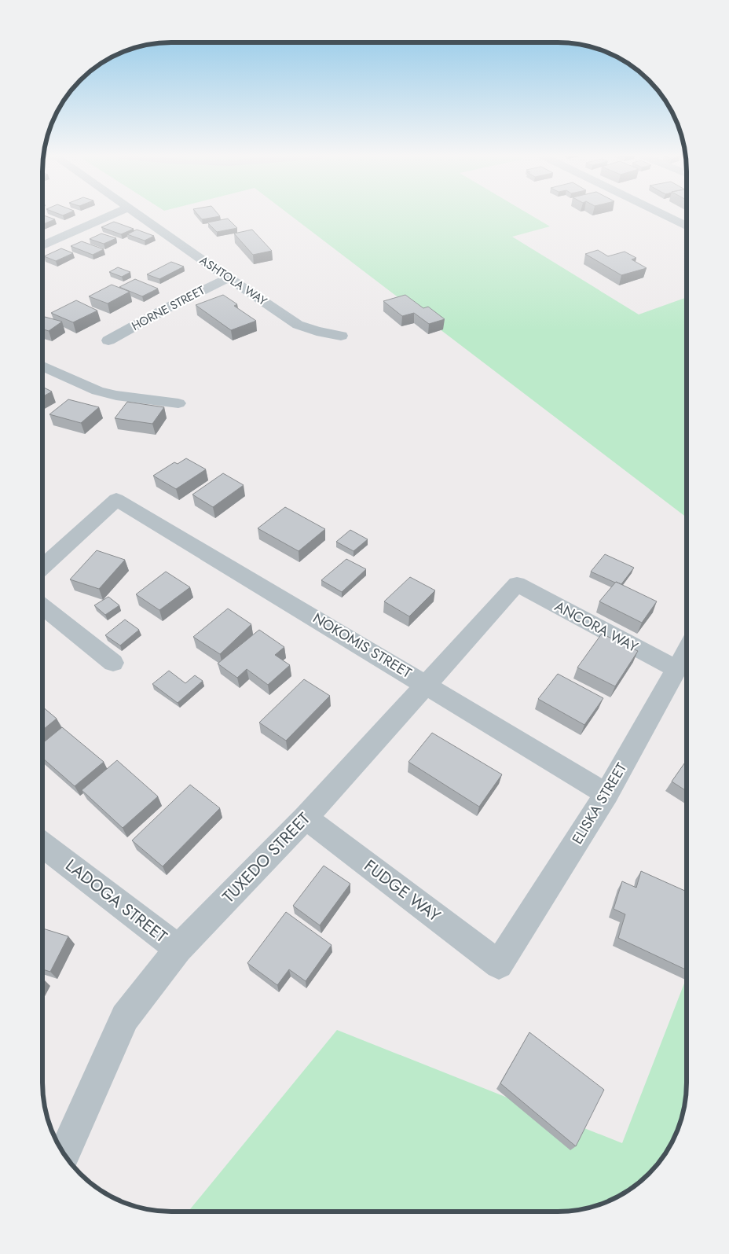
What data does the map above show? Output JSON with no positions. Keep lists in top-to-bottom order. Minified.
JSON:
{"streets":{"street":["ASHTOLA WAY","HORNE STREET","ANCORA WAY","NOKOMIS STREET","ELISKA STREET","TUXEDO STREET","FUDGE WAY","LADOGA STREET"]},"crossings":[["ASHTOLA WAY","HORNE STREET"],["ANCORA WAY","ELISKA STREET"],["ANCORA WAY","TUXEDO STREET"],["NOKOMIS STREET","ELISKA STREET"],["NOKOMIS STREET","TUXEDO STREET"],["ELISKA STREET","FUDGE WAY"],["TUXEDO STREET","FUDGE WAY"],["TUXEDO STREET","LADOGA STREET"]]}
